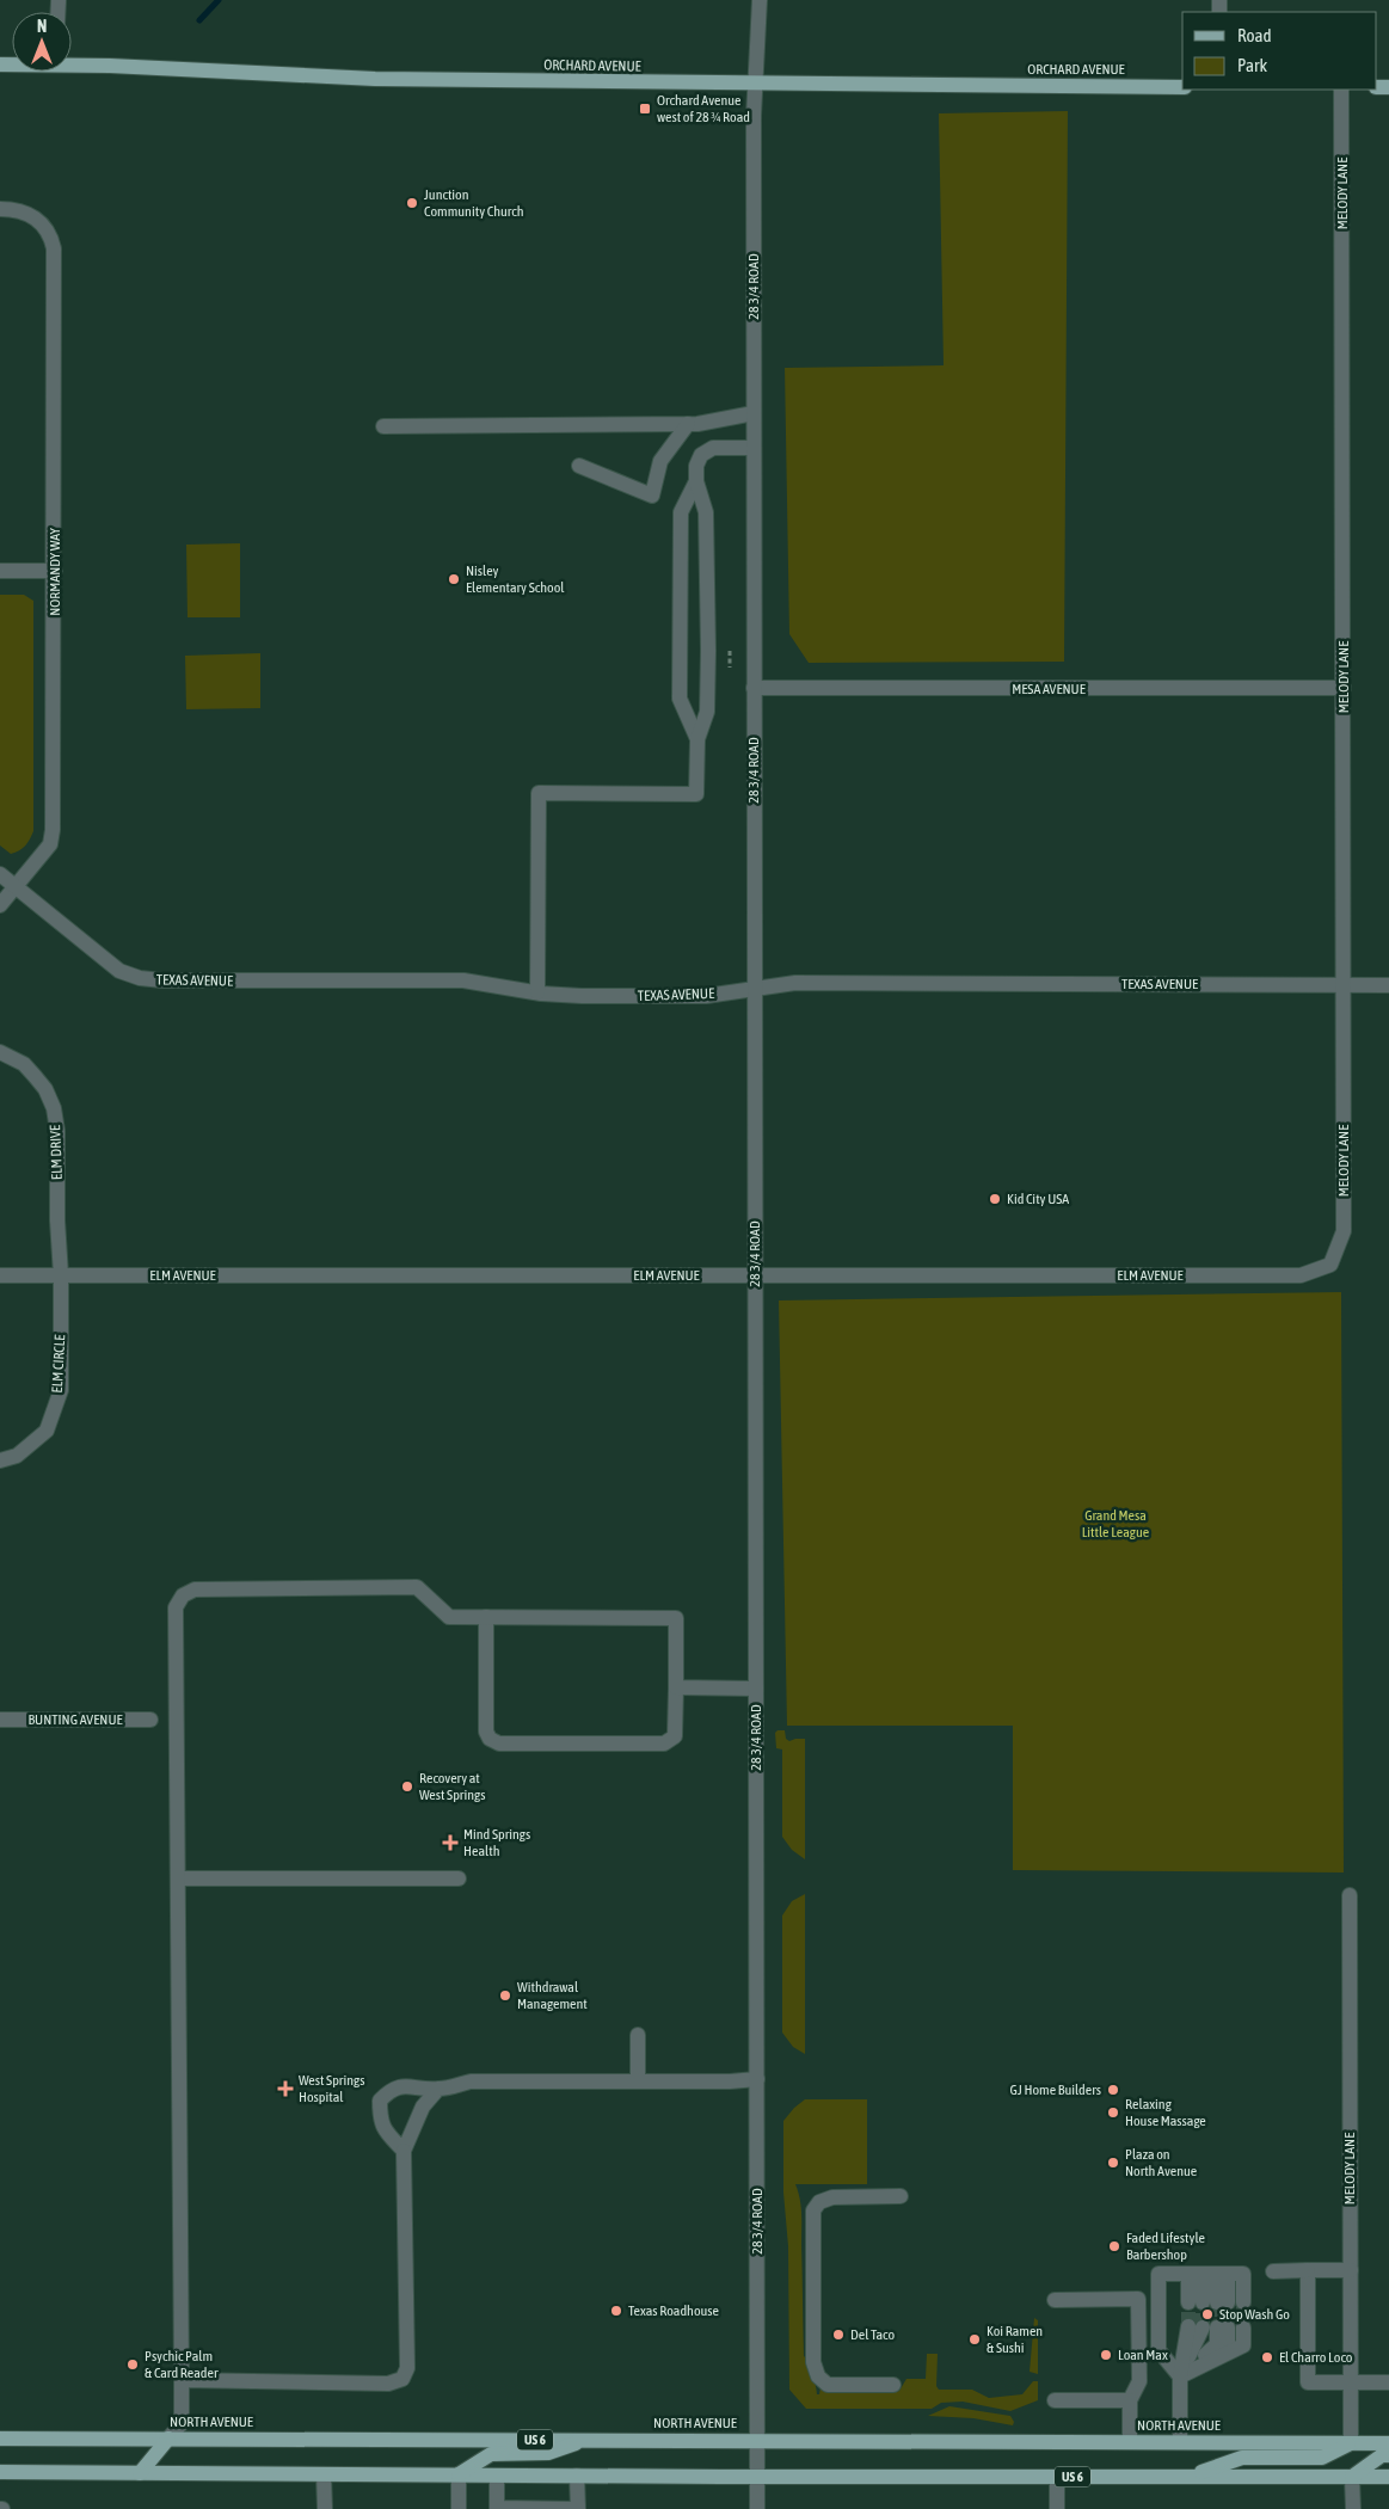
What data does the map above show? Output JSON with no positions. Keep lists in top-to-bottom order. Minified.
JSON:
{"streets":{"main road":["ORCHARD AVENUE","NORTH AVENUE","US 6"],"street":["MELODY LANE","28 3/4 ROAD","NORMANDY WAY","MESA AVENUE","TEXAS AVENUE","ELM DRIVE","ELM AVENUE","ELM CIRCLE","BUNTING AVENUE"]},"crossings":[["ORCHARD AVENUE","28 3/4 ROAD"],["MELODY LANE","MESA AVENUE"],["MELODY LANE","TEXAS AVENUE"],["MELODY LANE","ELM AVENUE"],["MELODY LANE","NORTH AVENUE"],["28 3/4 ROAD","MESA AVENUE"],["28 3/4 ROAD","TEXAS AVENUE"],["28 3/4 ROAD","ELM AVENUE"],["28 3/4 ROAD","NORTH AVENUE"],["28 3/4 ROAD","US 6"],["NORMANDY WAY","TEXAS AVENUE"],["ELM DRIVE","ELM AVENUE"],["ELM DRIVE","ELM CIRCLE"],["ELM AVENUE","ELM CIRCLE"]],"parks":["Grand Mesa Little League"],"places":{"transit":["Orchard Avenue west of 28 ¾ Road"],"other":["Junction Community Church","Nisley Elementary School","Kid City USA","Recovery at West Springs","Withdrawal Management","GJ Home Builders","Relaxing House Massage","Plaza on North Avenue","Faded Lifestyle Barbershop","Texas Roadhouse","Stop Wash Go","Del Taco","Koi Ramen & Sushi","Loan Max","El Charro Loco","Psychic Palm & Card Reader"],"health":["Mind Springs Health","West Springs Hospital"]},"legend":["Road","Park"],"north":"top"}
